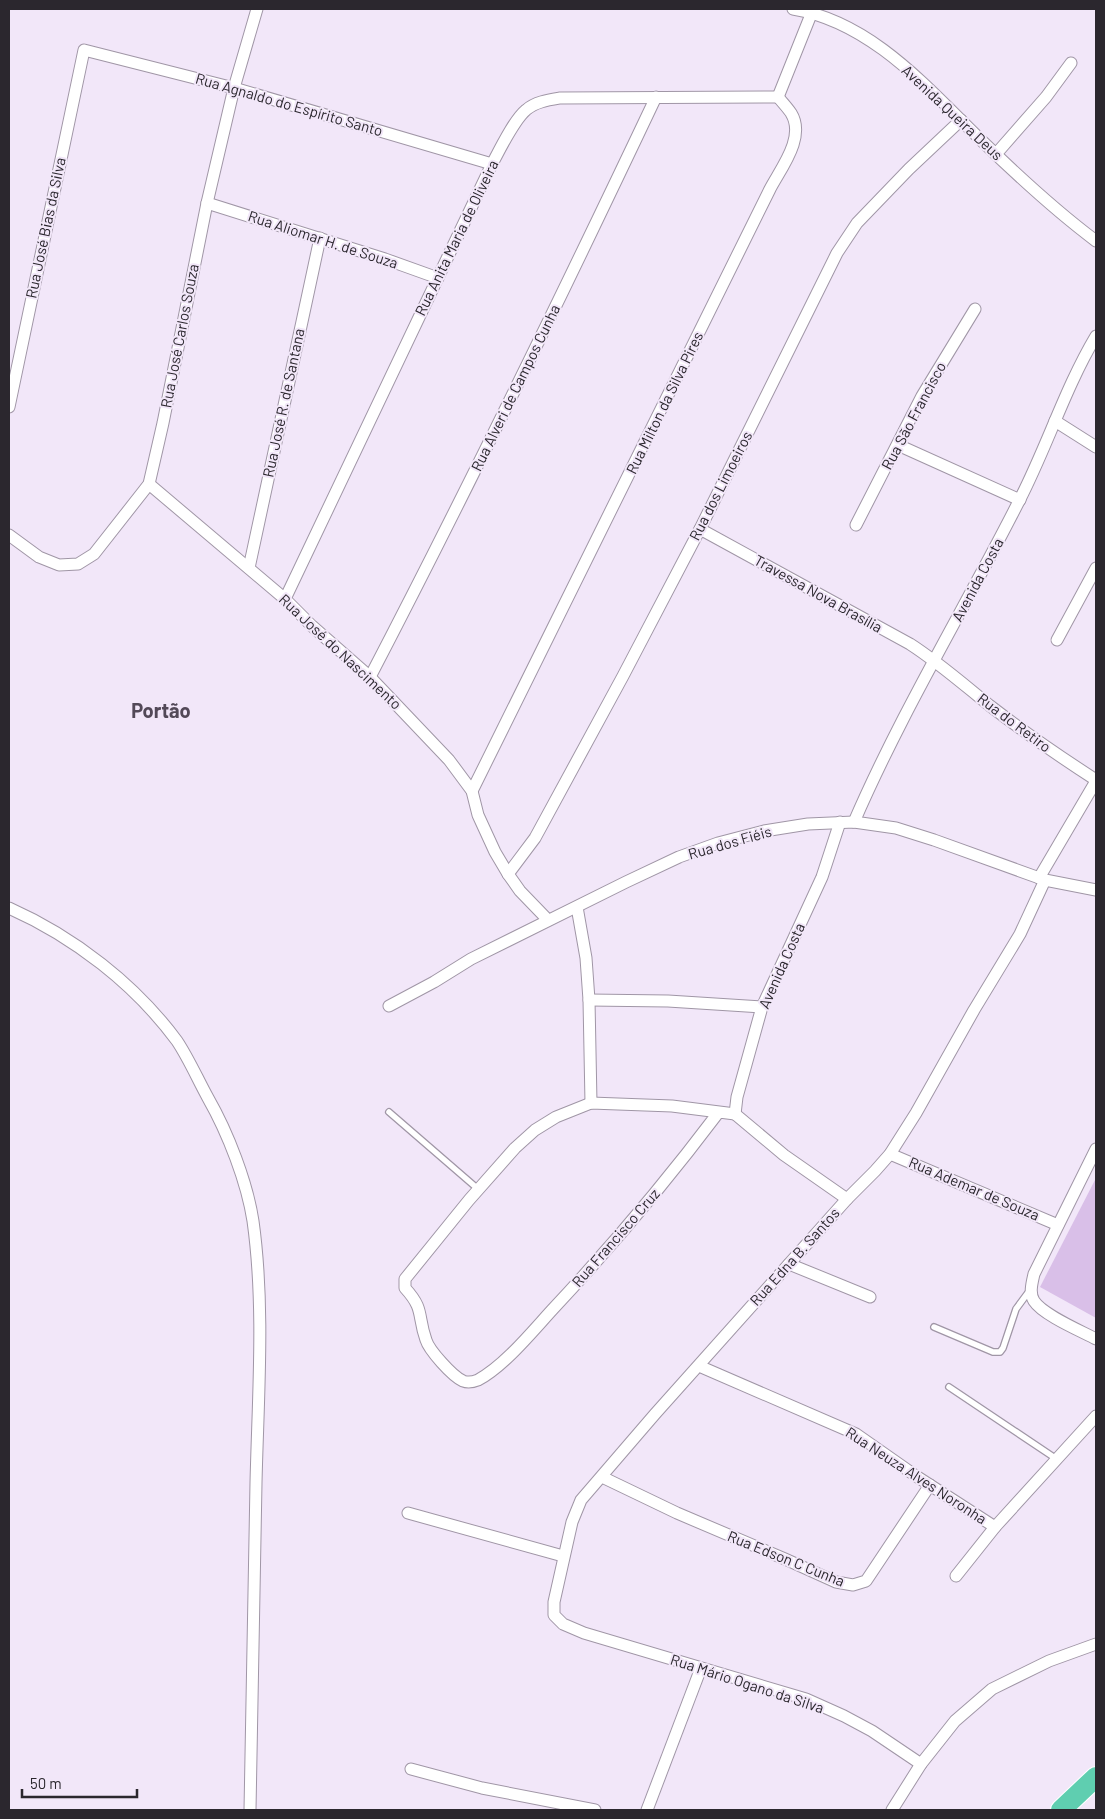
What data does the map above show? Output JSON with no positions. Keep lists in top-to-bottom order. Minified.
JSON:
{"streets":{"street":["Rua Agnaldo do Espírito Santo","Avenida Queira Deus","Rua José Bias da Silva","Rua Anita Maria de Oliveira","Rua Aliomar H. de Souza","Rua José Carlos Souza","Rua Alveri de Campos Cunha","Rua José R. de Santana","Rua Milton da Silva Pires","Rua São Francisco","Rua dos Limoeiros","Avenida Costa","Travessa Nova Brasília","Rua José do Nascimento","Rua do Retiro","Rua dos Fiéis","Rua Ademar de Souza","Rua Francisco Cruz","Rua Edna B. Santos","Rua Neuza Alves Noronha","Rua Edson C Cunha","Rua Mário Ogano da Silva"]},"crossings":[["Rua Agnaldo do Espírito Santo","Rua José Bias da Silva"],["Rua Agnaldo do Espírito Santo","Rua Anita Maria de Oliveira"],["Rua Agnaldo do Espírito Santo","Rua José Carlos Souza"],["Avenida Queira Deus","Rua dos Limoeiros"],["Rua Anita Maria de Oliveira","Rua Aliomar H. de Souza"],["Rua Anita Maria de Oliveira","Rua Alveri de Campos Cunha"],["Rua Anita Maria de Oliveira","Rua Milton da Silva Pires"],["Rua Anita Maria de Oliveira","Rua José do Nascimento"],["Rua Aliomar H. de Souza","Rua José Carlos Souza"],["Rua Aliomar H. de Souza","Rua José R. de Santana"],["Rua José Carlos Souza","Rua José do Nascimento"],["Rua Alveri de Campos Cunha","Rua José do Nascimento"],["Rua José R. de Santana","Rua José do Nascimento"],["Rua Milton da Silva Pires","Rua José do Nascimento"],["Rua dos Limoeiros","Travessa Nova Brasília"],["Rua dos Limoeiros","Rua José do Nascimento"],["Avenida Costa","Travessa Nova Brasília"],["Avenida Costa","Rua do Retiro"],["Avenida Costa","Rua dos Fiéis"],["Travessa Nova Brasília","Rua do Retiro"],["Rua José do Nascimento","Rua dos Fiéis"],["Rua do Retiro","Rua Edna B. Santos"],["Rua dos Fiéis","Rua Edna B. Santos"],["Rua Ademar de Souza","Rua Edna B. Santos"],["Rua Edna B. Santos","Rua Neuza Alves Noronha"],["Rua Edna B. Santos","Rua Edson C Cunha"],["Rua Edna B. Santos","Rua Mário Ogano da Silva"],["Rua Neuza Alves Noronha","Rua Edson C Cunha"]],"districts":["Portão"],"scale_bar":"50 m"}
